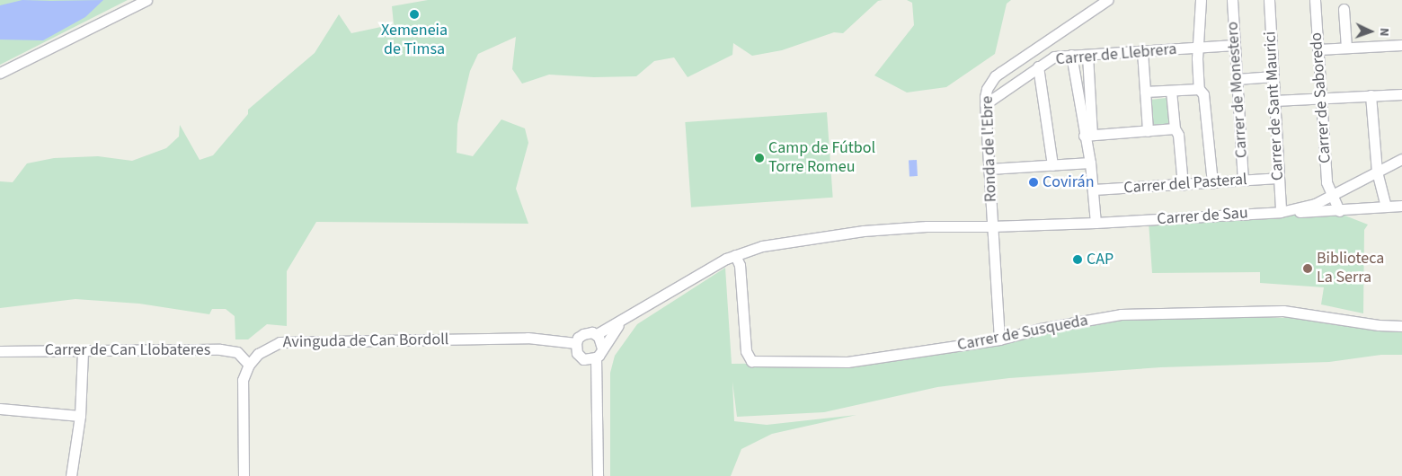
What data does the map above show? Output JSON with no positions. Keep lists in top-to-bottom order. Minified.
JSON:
{"streets":{"street":["Carrer de Llebrera","Carrer de Monestero","Carrer de Saboredo","Carrer de Sant Maurici","Ronda de l'Ebre","Carrer del Pasteral","Carrer de Sau","Carrer de Susqueda","Avinguda de Can Bordoll","Carrer de Can Llobateres"]},"crossings":[["Carrer de Llebrera","Carrer de Monestero"],["Carrer de Llebrera","Ronda de l'Ebre"],["Carrer de Monestero","Carrer del Pasteral"],["Carrer de Saboredo","Carrer de Sau"],["Carrer de Sant Maurici","Carrer del Pasteral"],["Carrer de Sant Maurici","Carrer de Sau"],["Ronda de l'Ebre","Carrer de Sau"],["Ronda de l'Ebre","Carrer de Susqueda"],["Avinguda de Can Bordoll","Carrer de Can Llobateres"]],"places":["Xemeneia de Timsa","Camp de Fútbol Torre Romeu","Covirán","CAP","Biblioteca La Serra"],"north":"right"}
